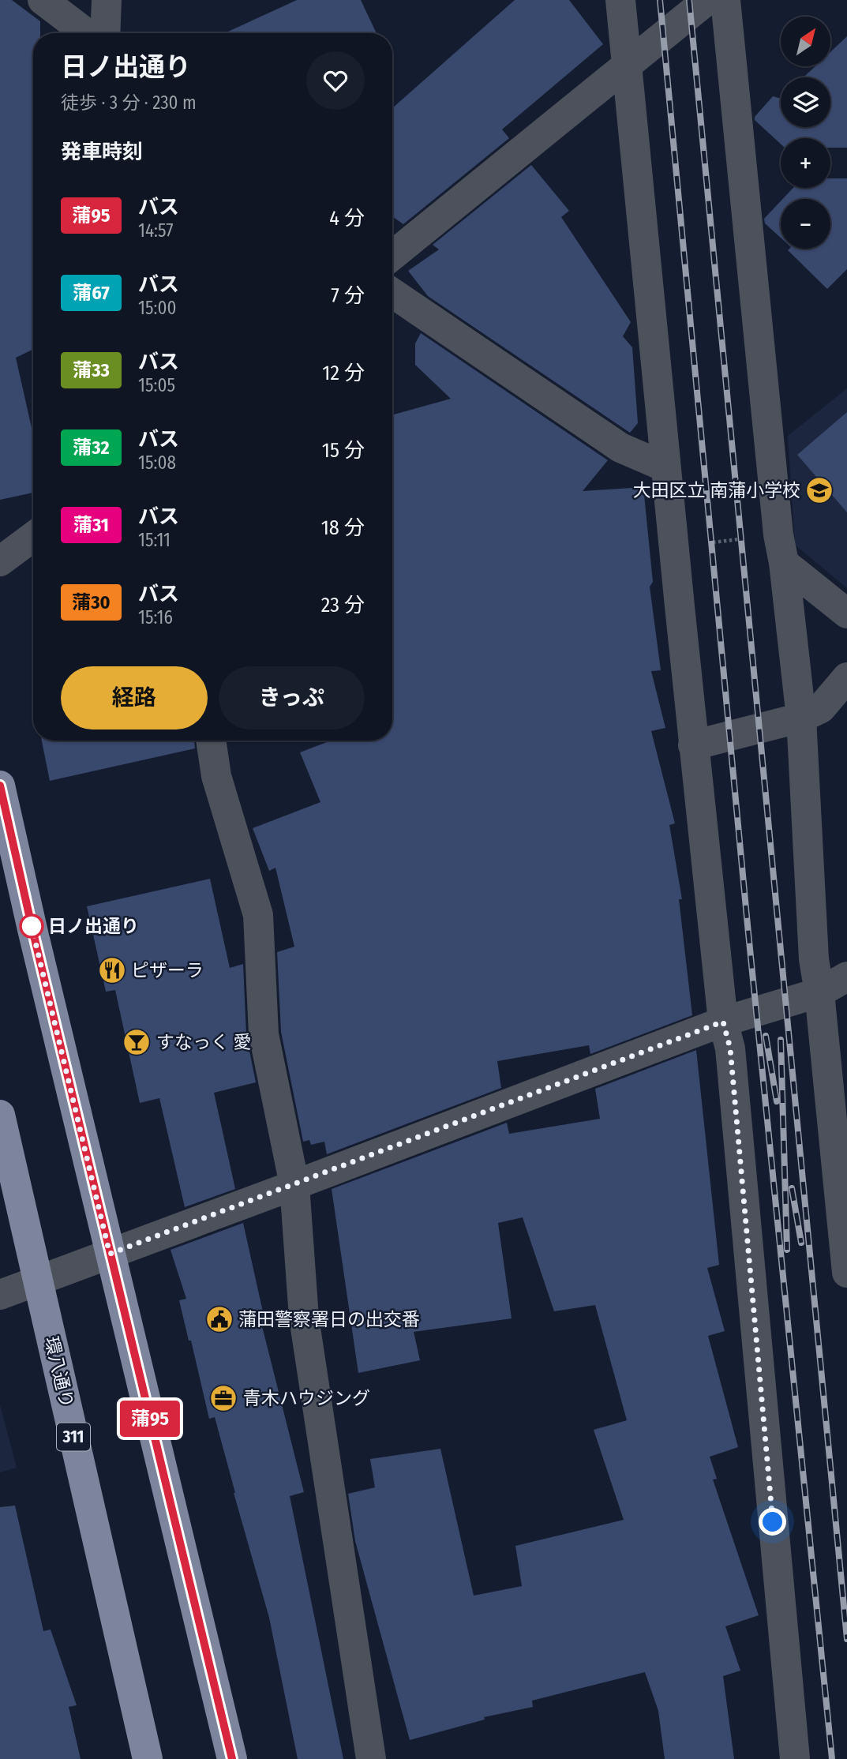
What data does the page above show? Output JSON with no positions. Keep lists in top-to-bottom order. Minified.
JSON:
{"streets":{"main road":["環八通り","311"]},"places":{"school or university":["大田区立 南蒲小学校"],"other":["日ノ出通り"],"restaurant":["ピザーラ"],"bar":["すなっく 愛"],"public building":["蒲田警察署日の出交番"],"office":["青木ハウジング"]},"lines":["bus line 蒲95"],"north":"top right","page":{"on_map":"蒲95","map_buttons":["+","−"],"heading":[["日ノ出通り","徒歩 · 3 分 · 230 m"],"発車時刻"],"list":[{"mark":"蒲95","name":"バス","note":"14:57","value":"4 分"},{"mark":"蒲67","name":"バス","note":"15:00","value":"7 分"},{"mark":"蒲33","name":"バス","note":"15:05","value":"12 分"},{"mark":"蒲32","name":"バス","note":"15:08","value":"15 分"},{"mark":"蒲31","name":"バス","note":"15:11","value":"18 分"},{"mark":"蒲30","name":"バス","note":"15:16","value":"23 分"}],"buttons":["経路","きっぷ"]}}
